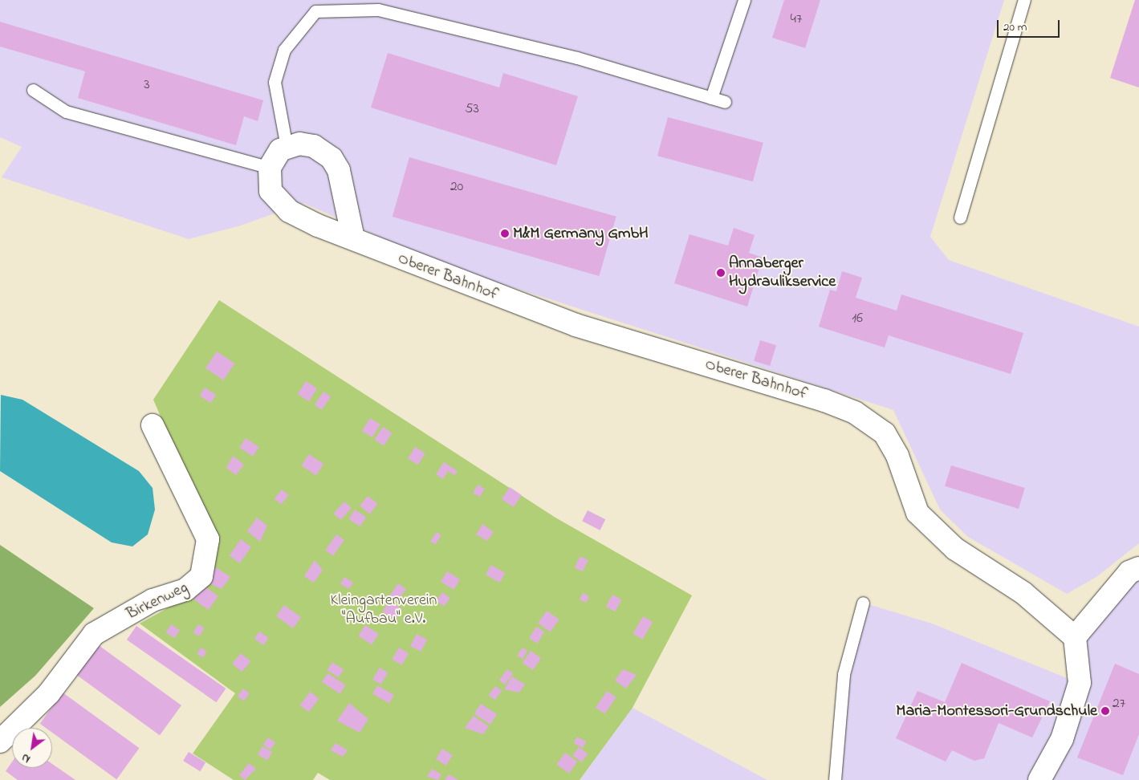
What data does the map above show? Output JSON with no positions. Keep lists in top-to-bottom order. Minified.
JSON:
{"streets":{"street":["Oberer Bahnhof","Birkenweg"]},"parks":["Kleingartenverein \"Aufbau\" e.V."],"places":["M&M Germany GmbH","Annaberger Hydraulikservice","Maria-Montessori-Grundschule"],"house_numbers":["47","3","53","20","16","27"],"scale_bar":"20 m","north":"bottom left"}
